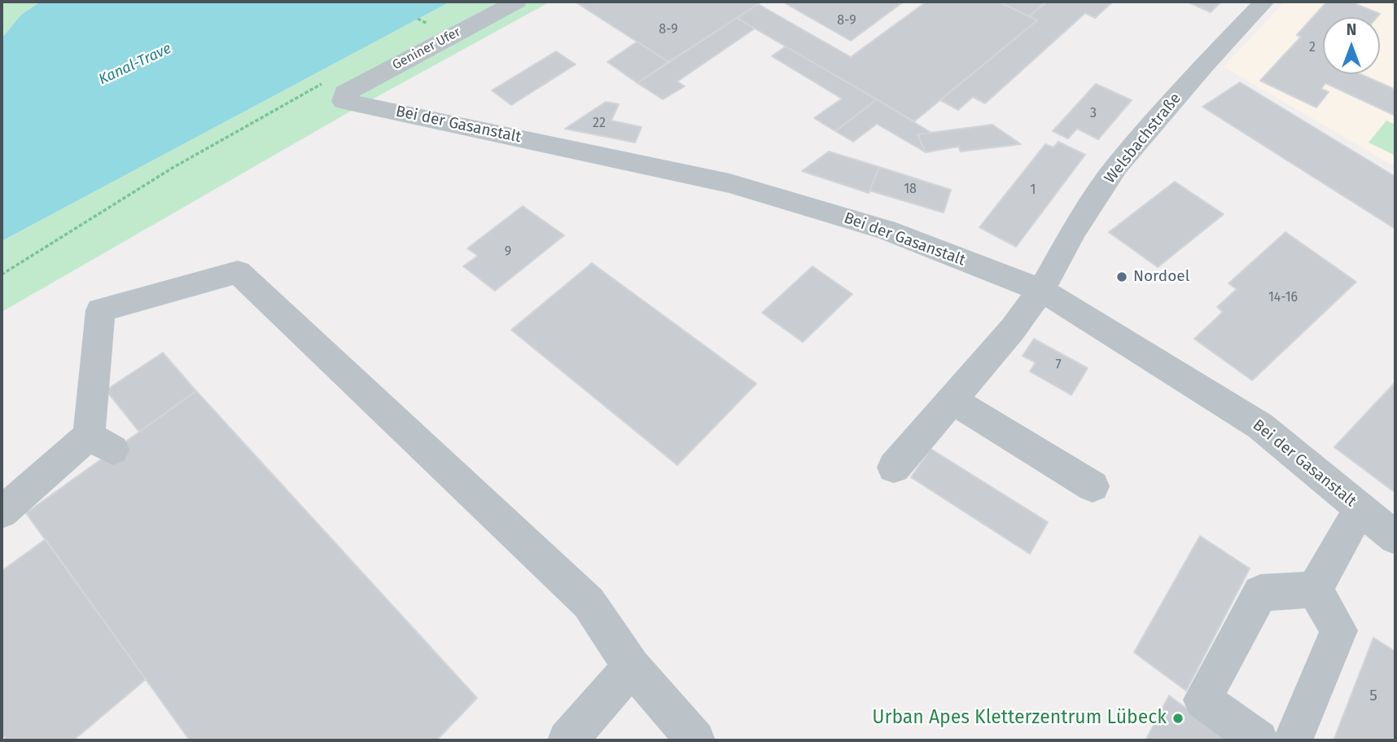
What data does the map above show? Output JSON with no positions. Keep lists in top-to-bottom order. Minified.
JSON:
{"streets":{"street":["Geniner Ufer","Bei der Gasanstalt","Welsbachstraße"]},"crossings":[["Geniner Ufer","Bei der Gasanstalt"],["Bei der Gasanstalt","Welsbachstraße"]],"water":["Kanal-Trave"],"places":["Nordoel","Urban Apes Kletterzentrum Lübeck"],"house_numbers":["8-9","8-9","2","3","22","18","1","9","14-16","7","5"],"north":"top"}
